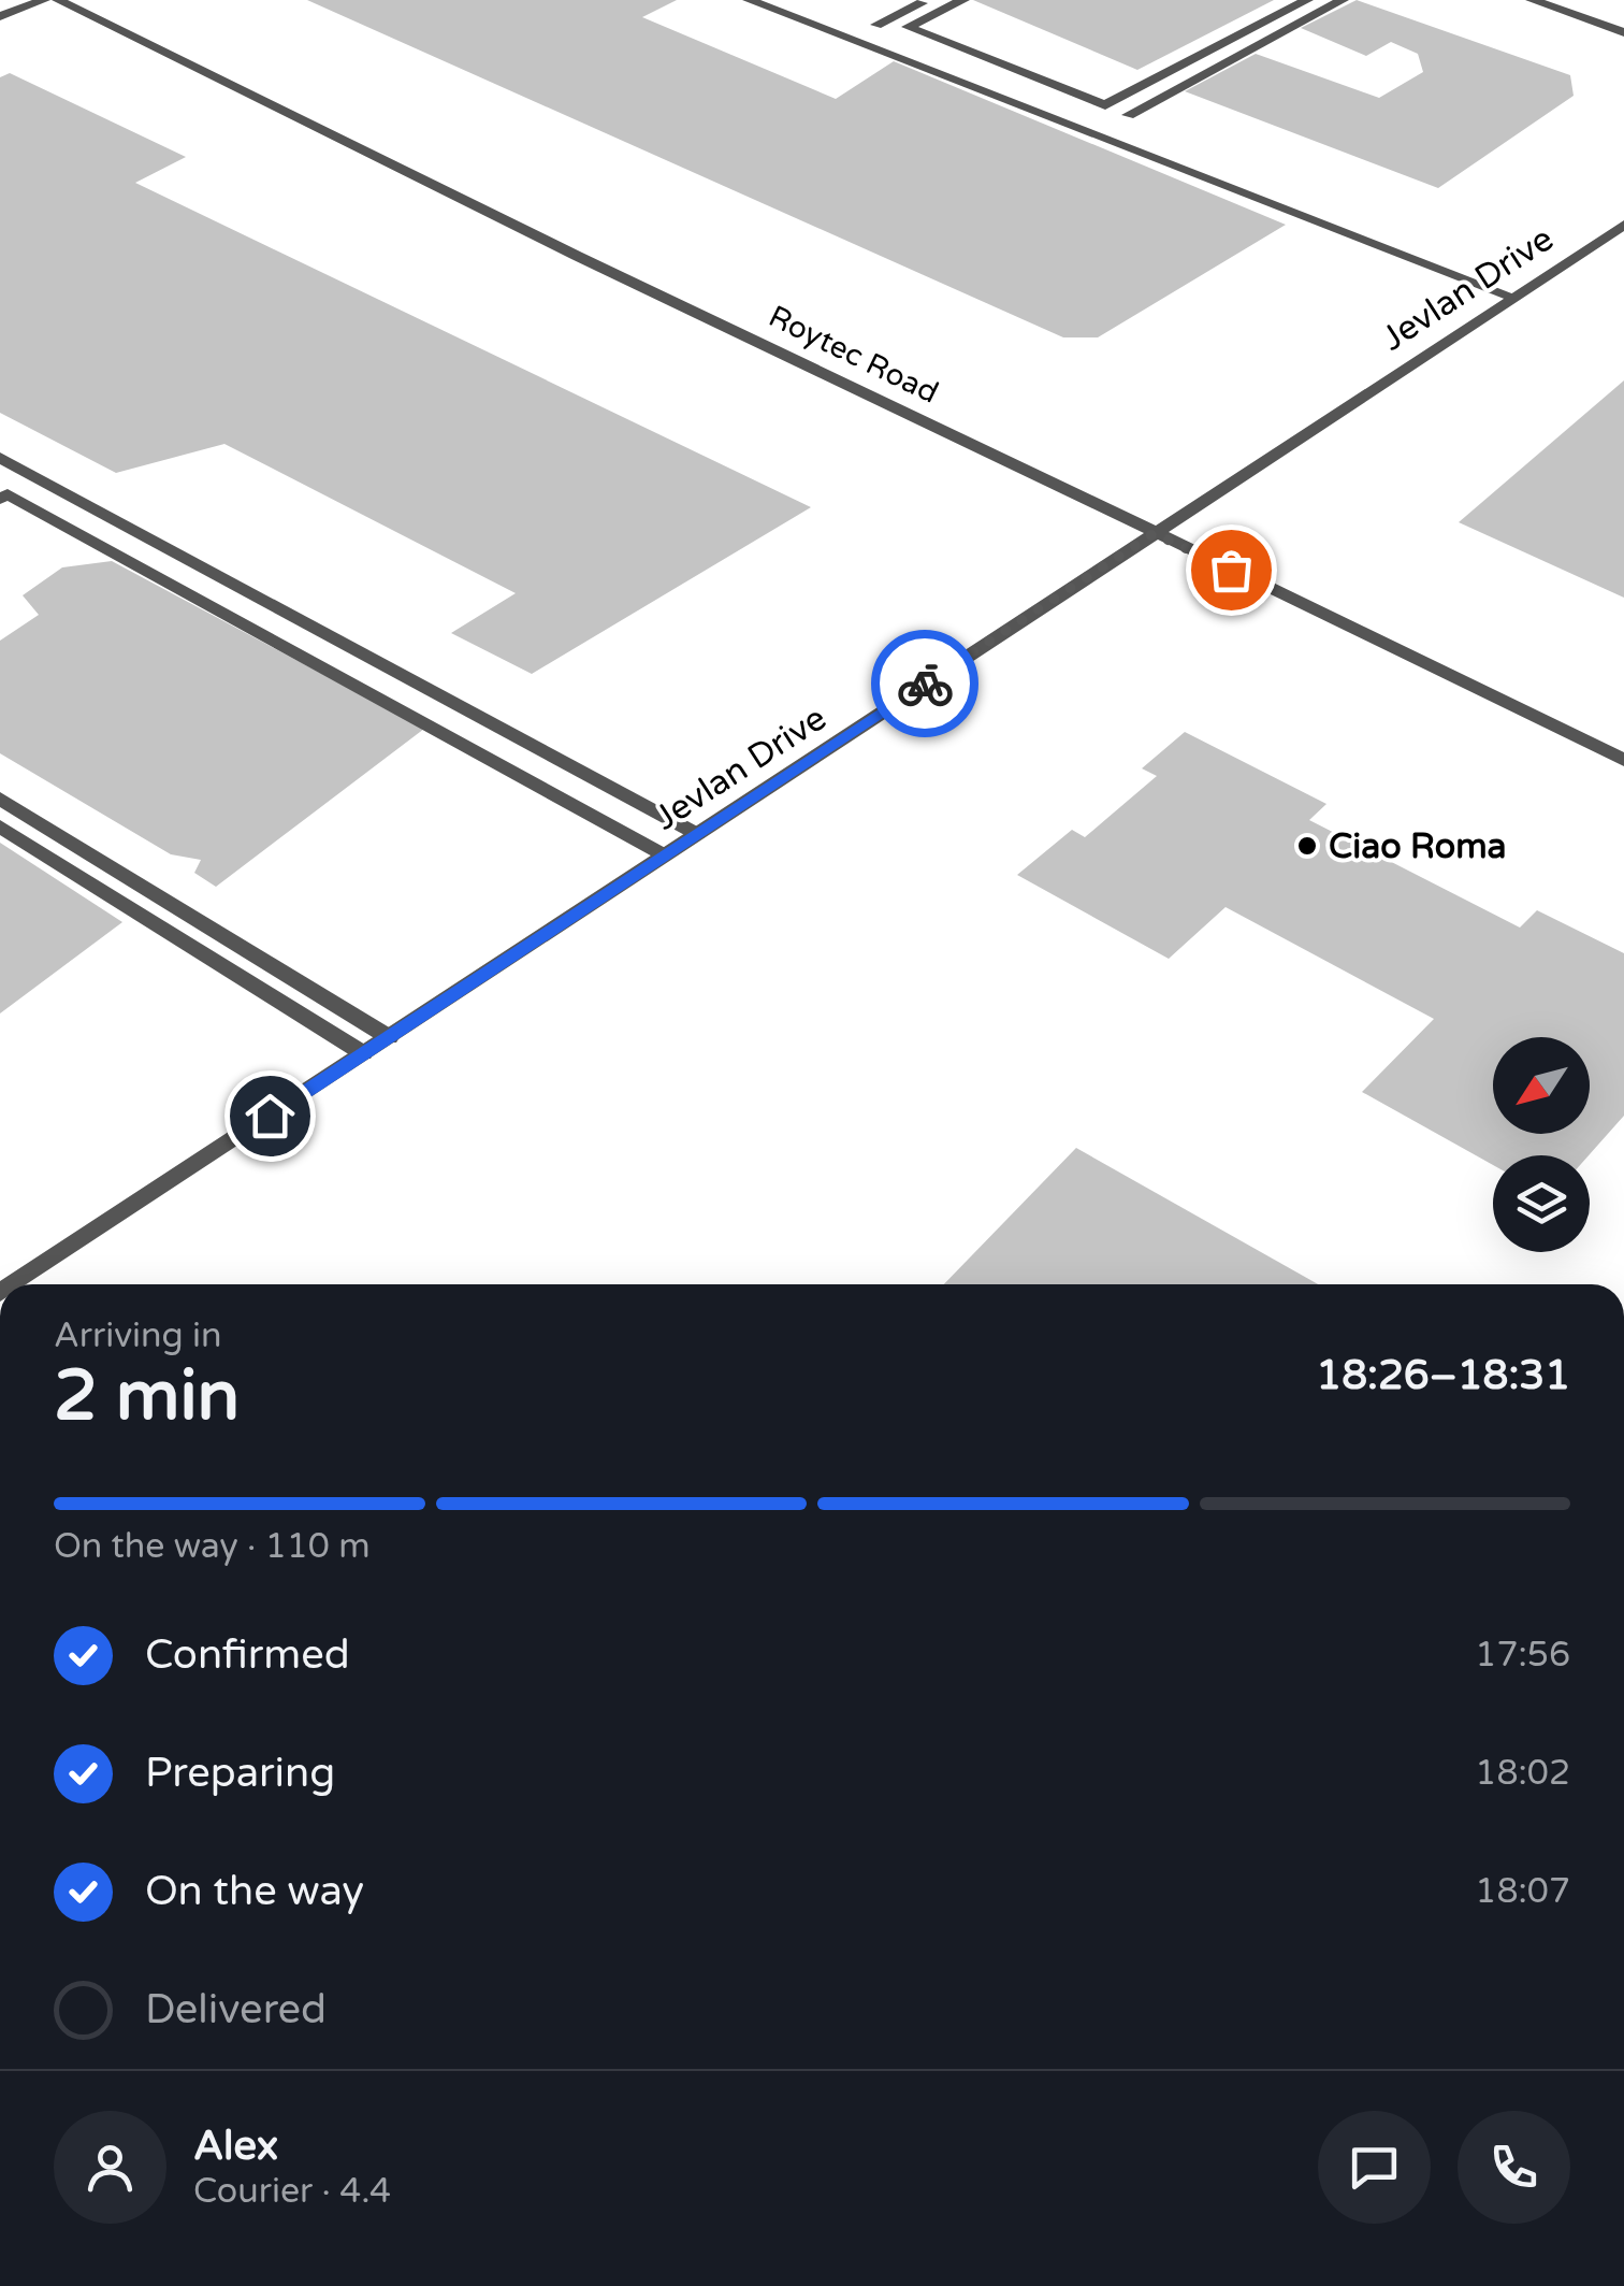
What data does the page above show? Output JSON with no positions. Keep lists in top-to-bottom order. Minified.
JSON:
{"streets":{"street":["Jevlan Drive","Roytec Road"]},"crossings":[["Jevlan Drive","Roytec Road"]],"places":["Ciao Roma"],"north":"bottom left","page":{"heading":["2 min","Arriving in","18:26–18:31"],"panel":["Alex","Courier · 4.4"],"bar":"On the way · 110 m","list":[["Confirmed","17:56"],["Preparing","18:02"],["On the way","18:07"],"Delivered"]}}
